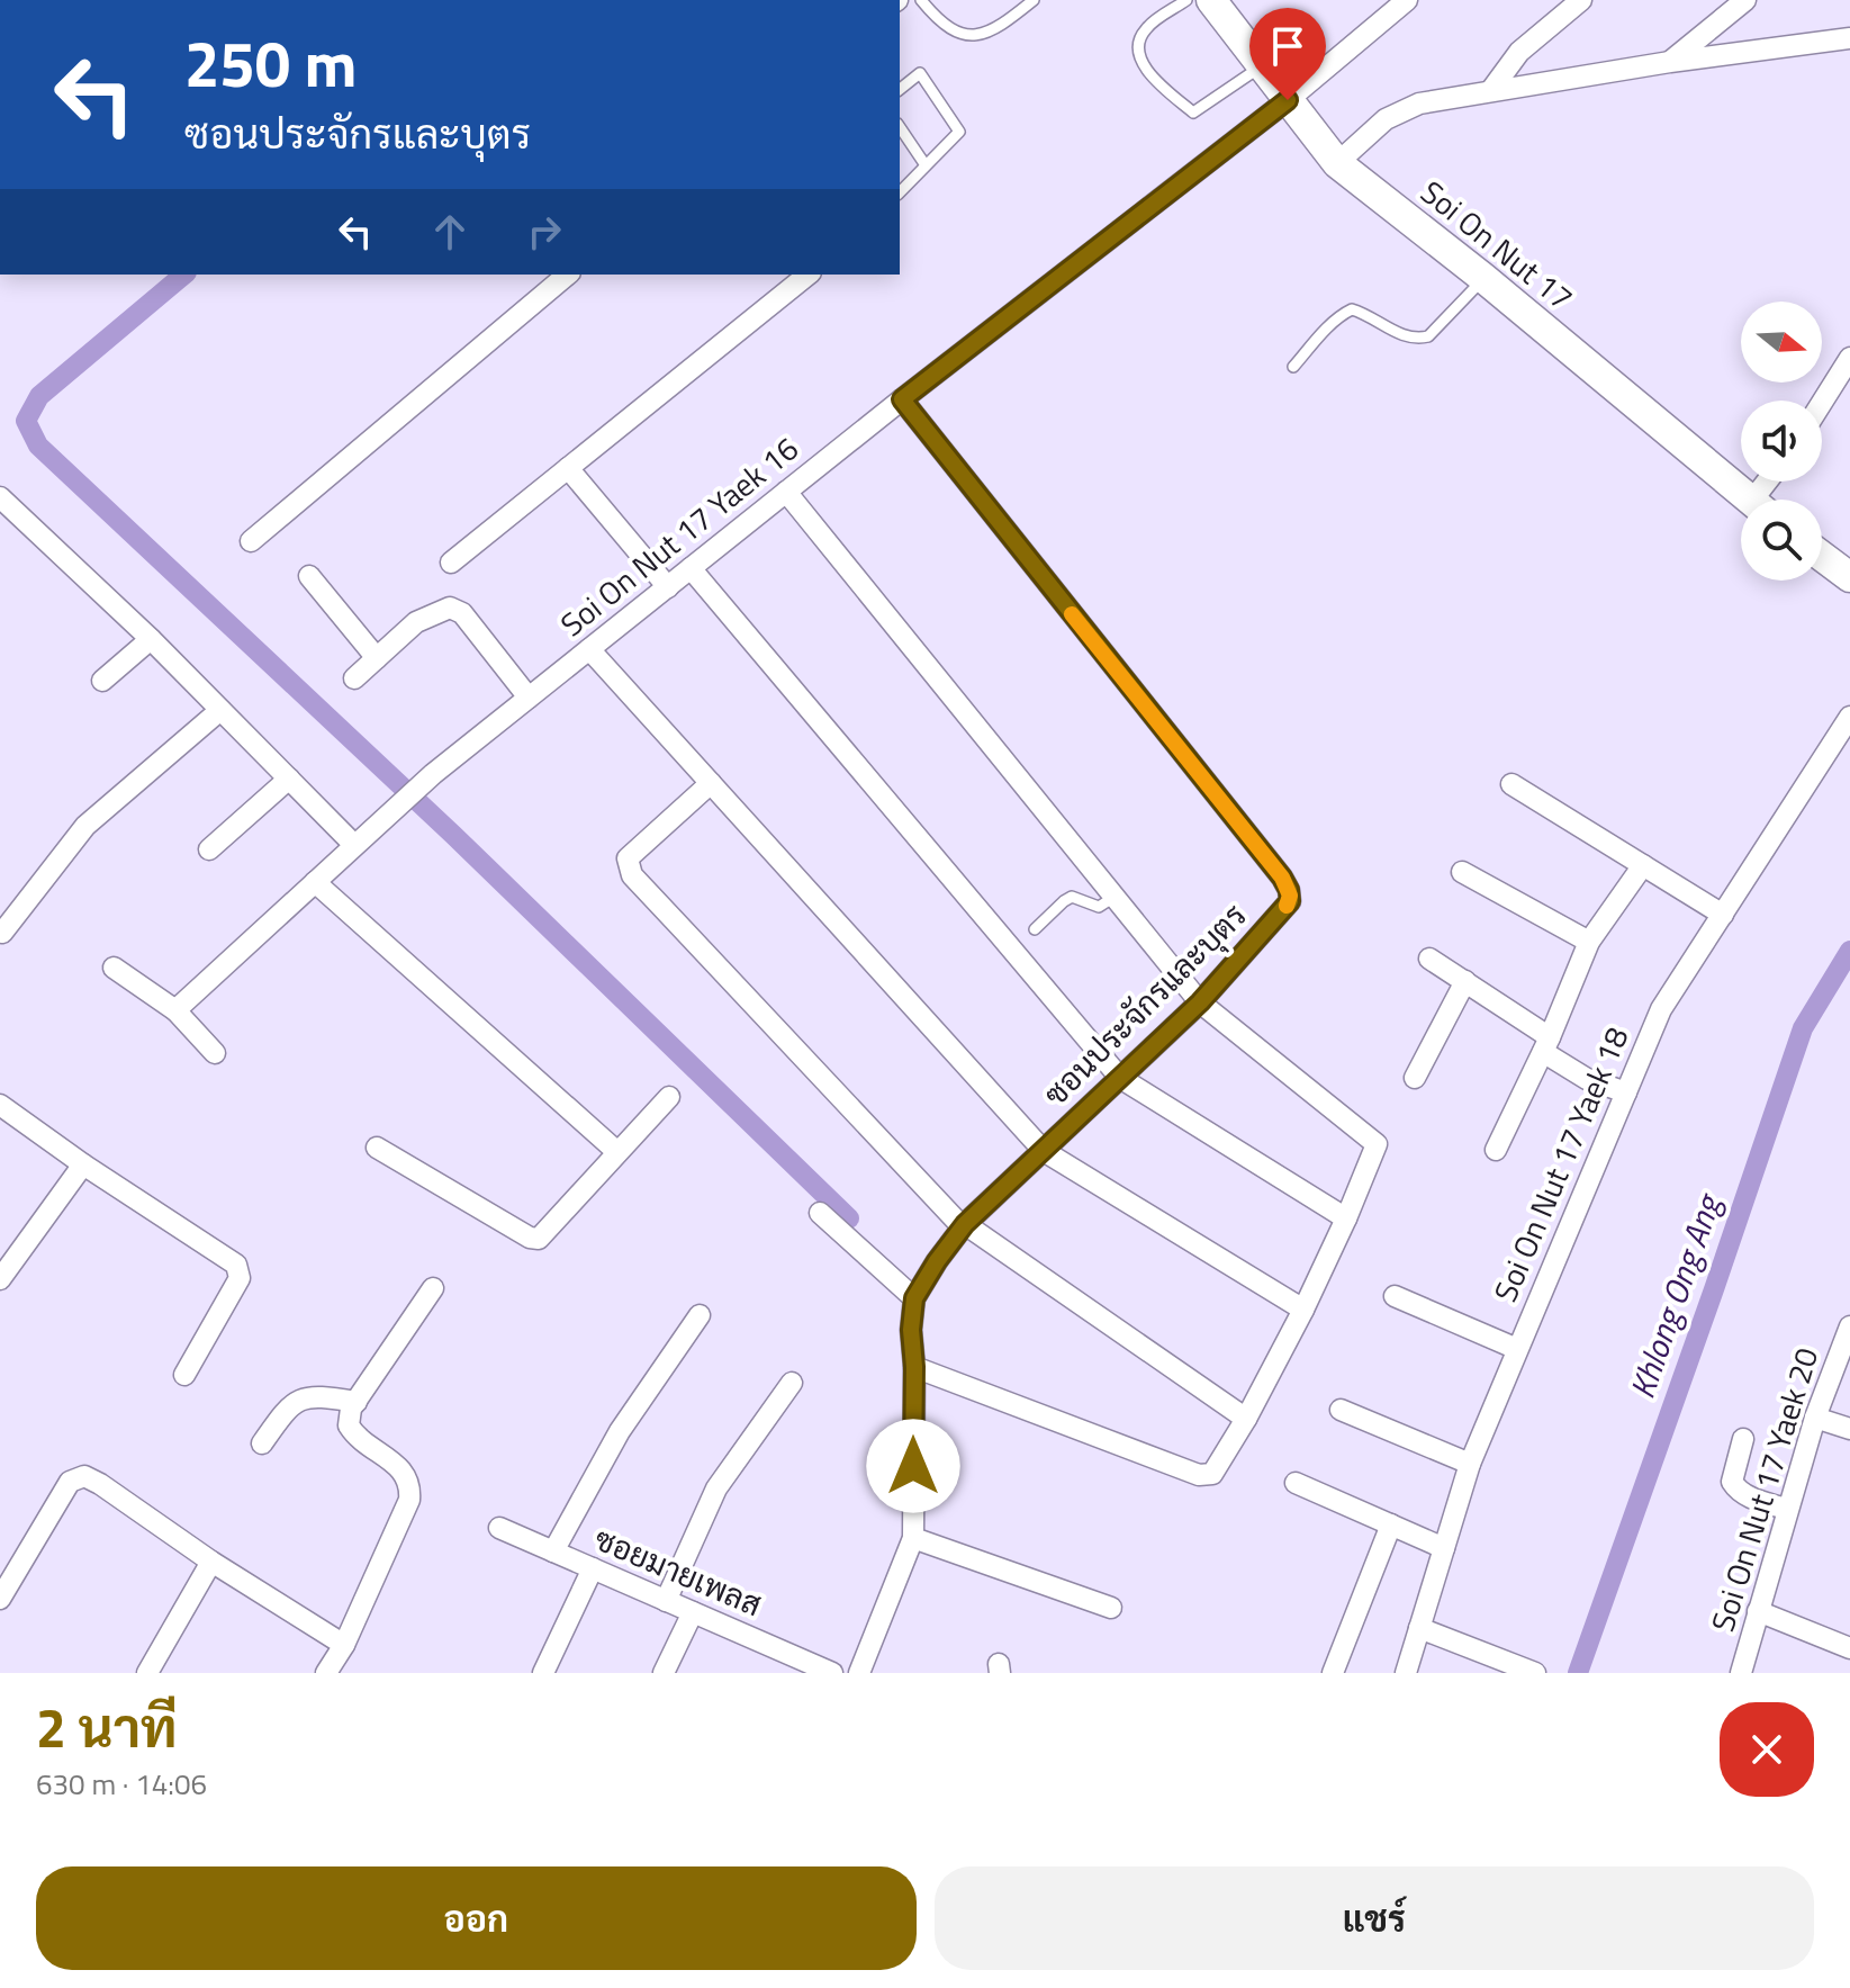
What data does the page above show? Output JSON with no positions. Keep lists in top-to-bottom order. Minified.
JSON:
{"streets":{"street":["Soi On Nut 17","Soi On Nut 17 Yaek 16","ซอนประจักรและบุตร","Soi On Nut 17 Yaek 18","Soi On Nut 17 Yaek 20","ซอยมายเพลส"]},"crossings":[["Soi On Nut 17","Soi On Nut 17 Yaek 16"],["Soi On Nut 17 Yaek 16","ซอนประจักรและบุตร"]],"water":["Khlong Ong Ang"],"north":"right","page":{"turn":["250 m","ซอนประจักรและบุตร"],"heading":["2 นาที","630 m · 14:06"],"buttons":["ออก","แชร์"]}}
